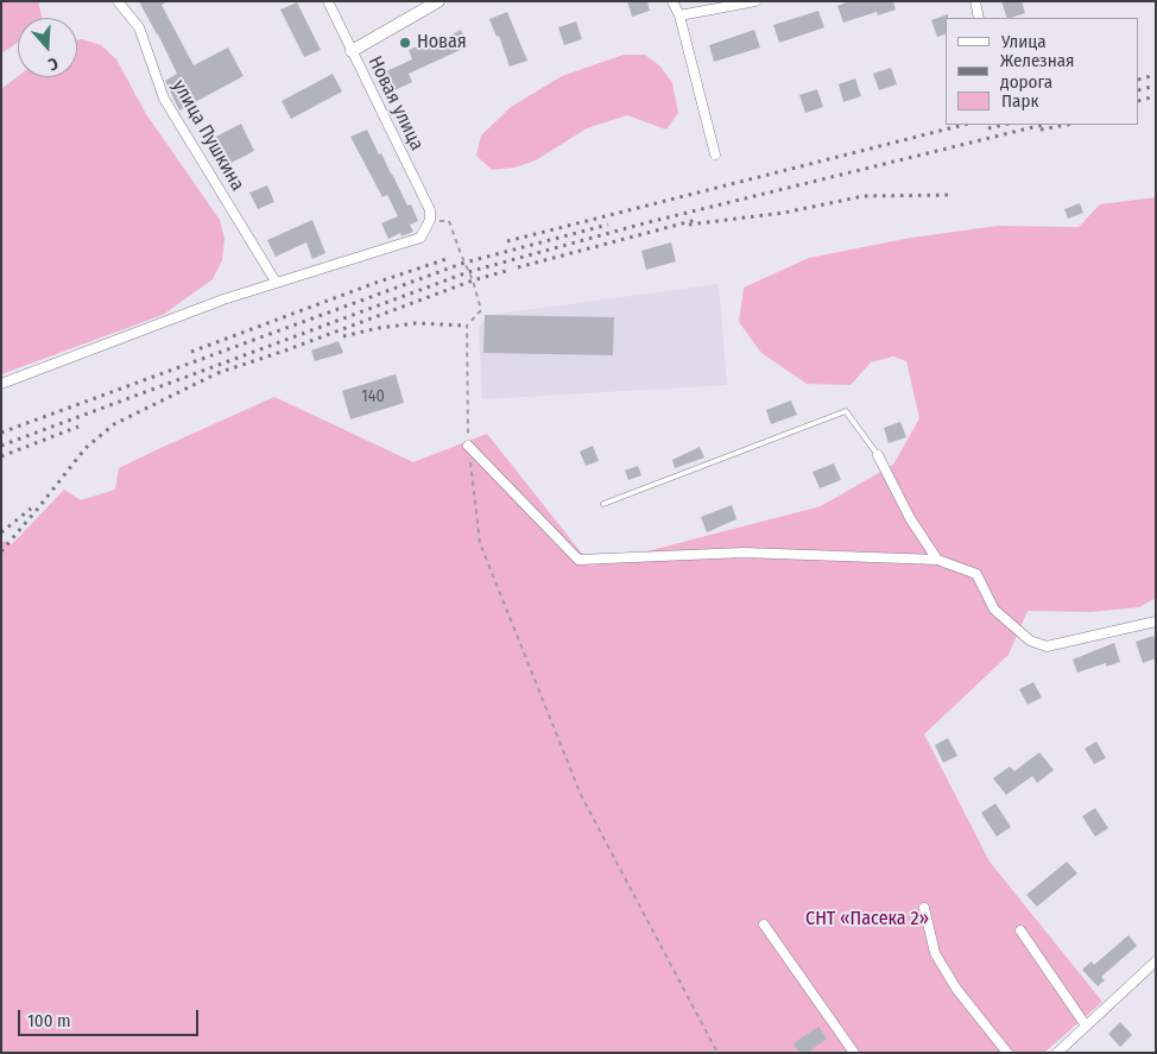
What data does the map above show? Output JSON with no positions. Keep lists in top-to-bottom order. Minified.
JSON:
{"streets":{"street":["Новая улица","улица Пушкина"]},"parks":["СНТ «Пасека 2»"],"places":["Новая"],"house_numbers":["140"],"legend":["Улица","Железная дорога","Парк"],"scale_bar":"100 m","north":"bottom"}
